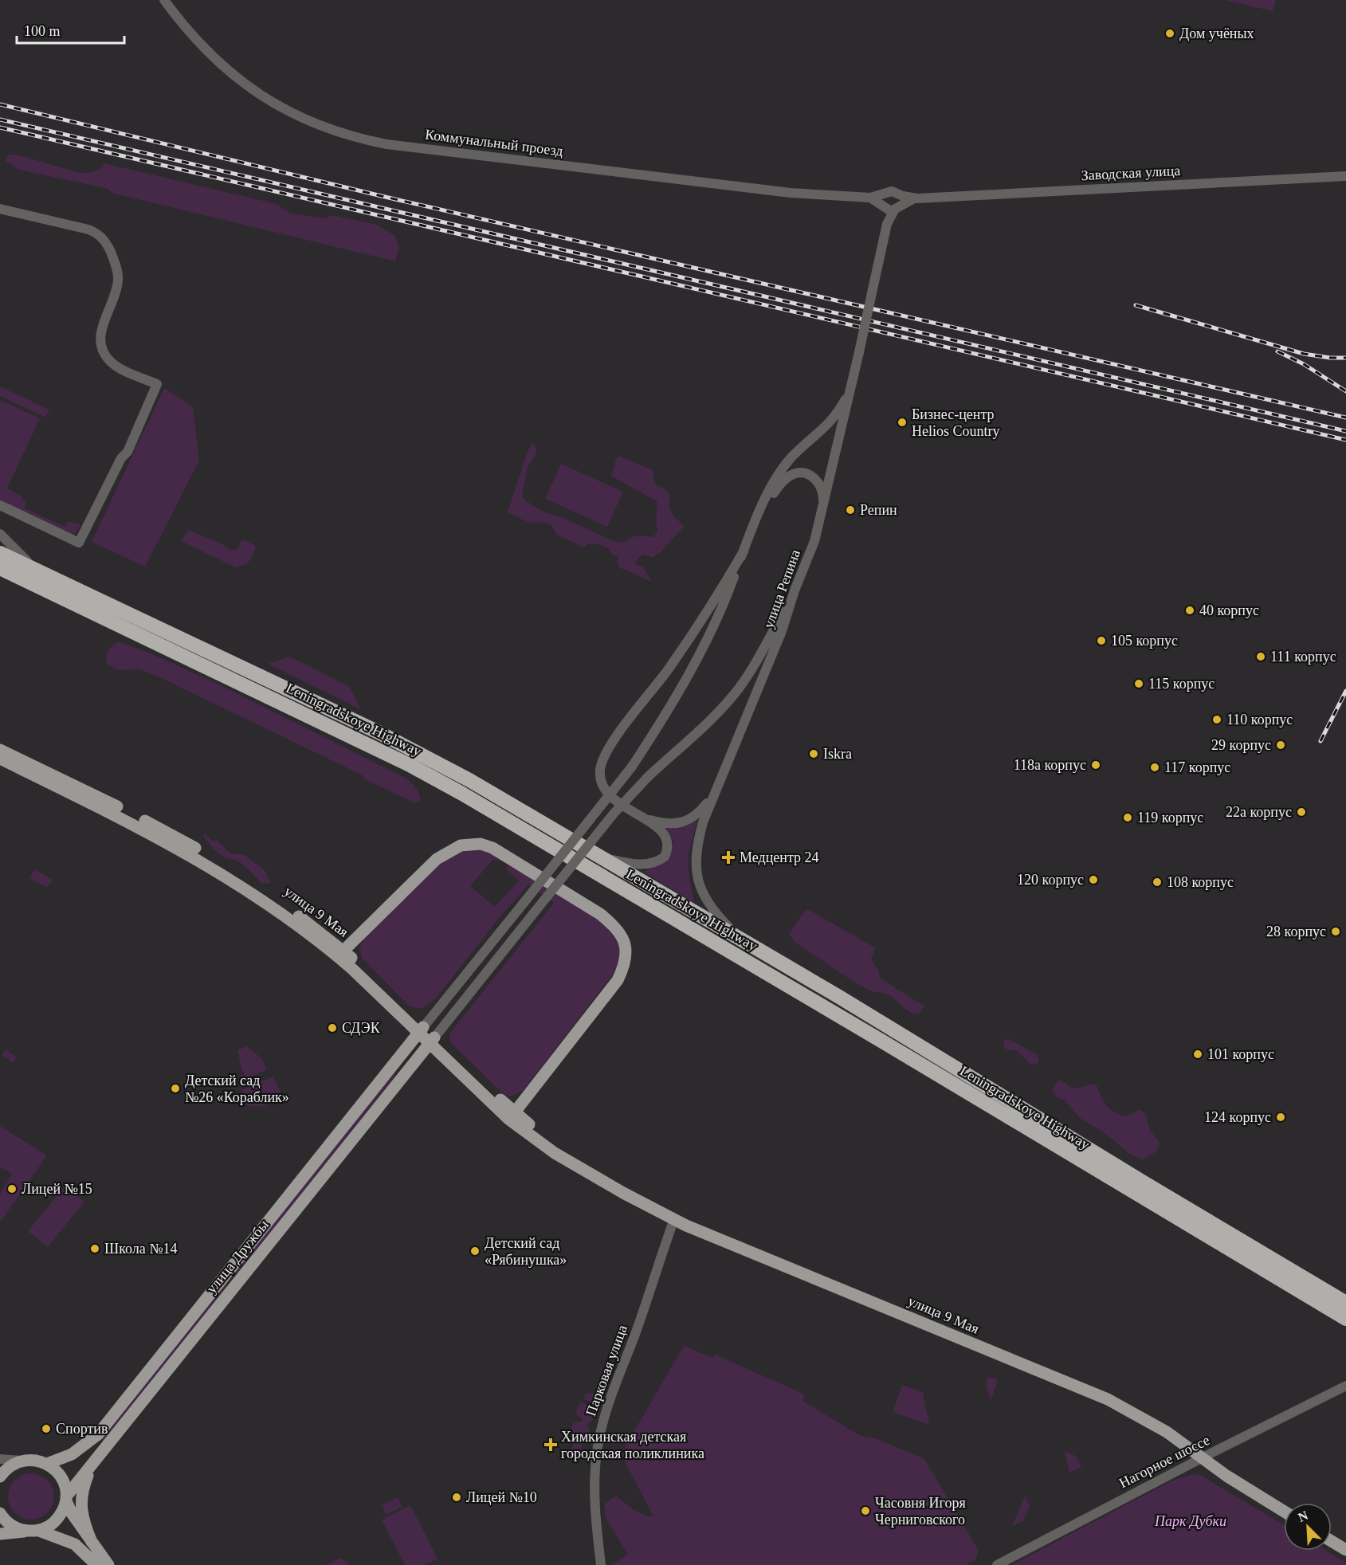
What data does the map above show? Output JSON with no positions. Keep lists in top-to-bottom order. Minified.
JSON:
{"streets":{"highway":["Leningradskoye Highway"],"main road":["улица 9 Мая","улица Дружбы"],"street":["Коммунальный проезд","Заводская улица","улица Репина","Парковая улица","Нагорное шоссе"]},"crossings":[["Коммунальный проезд","Заводская улица"],["Коммунальный проезд","улица Репина"],["Заводская улица","улица Репина"],["улица Репина","Leningradskoye Highway"],["улица 9 Мая","улица Дружбы"],["улица 9 Мая","Парковая улица"],["улица 9 Мая","Нагорное шоссе"]],"parks":["Парк Дубки"],"places":{"other":["Дом учёных","Бизнес-центр Helios Country","Репин","40 корпус","105 корпус","111 корпус","115 корпус","110 корпус","29 корпус","Iskra","118а корпус","117 корпус","22а корпус","119 корпус","120 корпус","108 корпус","28 корпус","СДЭК","101 корпус","Детский сад №26 «Кораблик»","124 корпус","Лицей №15","Школа №14","Детский сад «Рябинушка»","Спортив","Лицей №10","Часовня Игоря Черниговского"],"health":["Медцентр 24","Химкинская детская городская поликлиника"]},"scale_bar":"100 m","north":"top left"}
